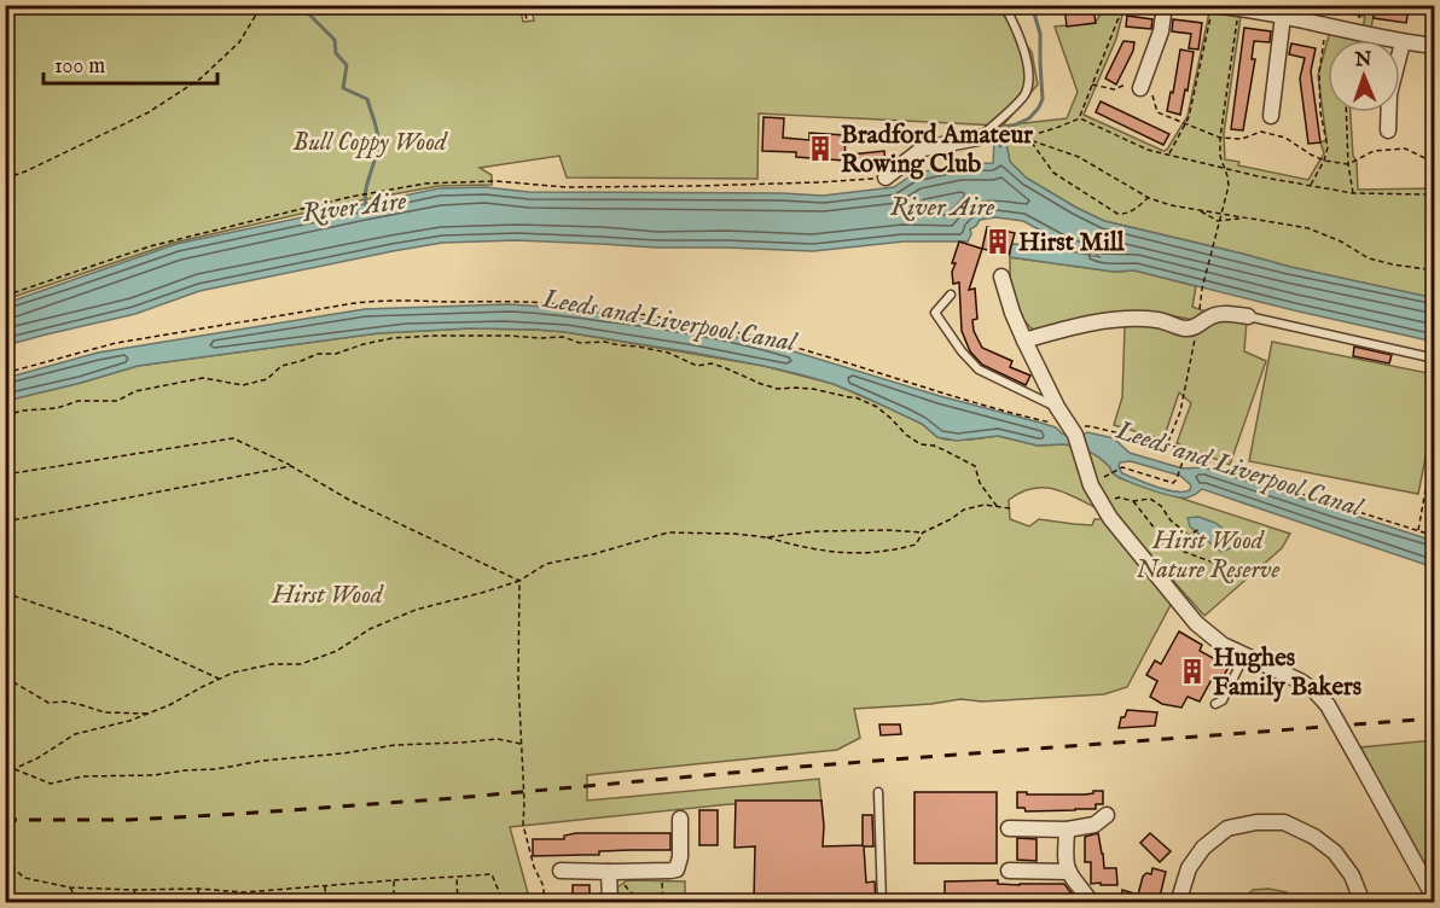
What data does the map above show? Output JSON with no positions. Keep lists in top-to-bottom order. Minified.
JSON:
{"water":["River Aire","Leeds and Liverpool Canal"],"parks":["Bull Coppy Wood","Hirst Wood Nature Reserve","Hirst Wood"],"places":{"building":["Bradford Amateur Rowing Club","Hirst Mill","Hughes Family Bakers"]},"scale_bar":"100 m","north":"top"}
